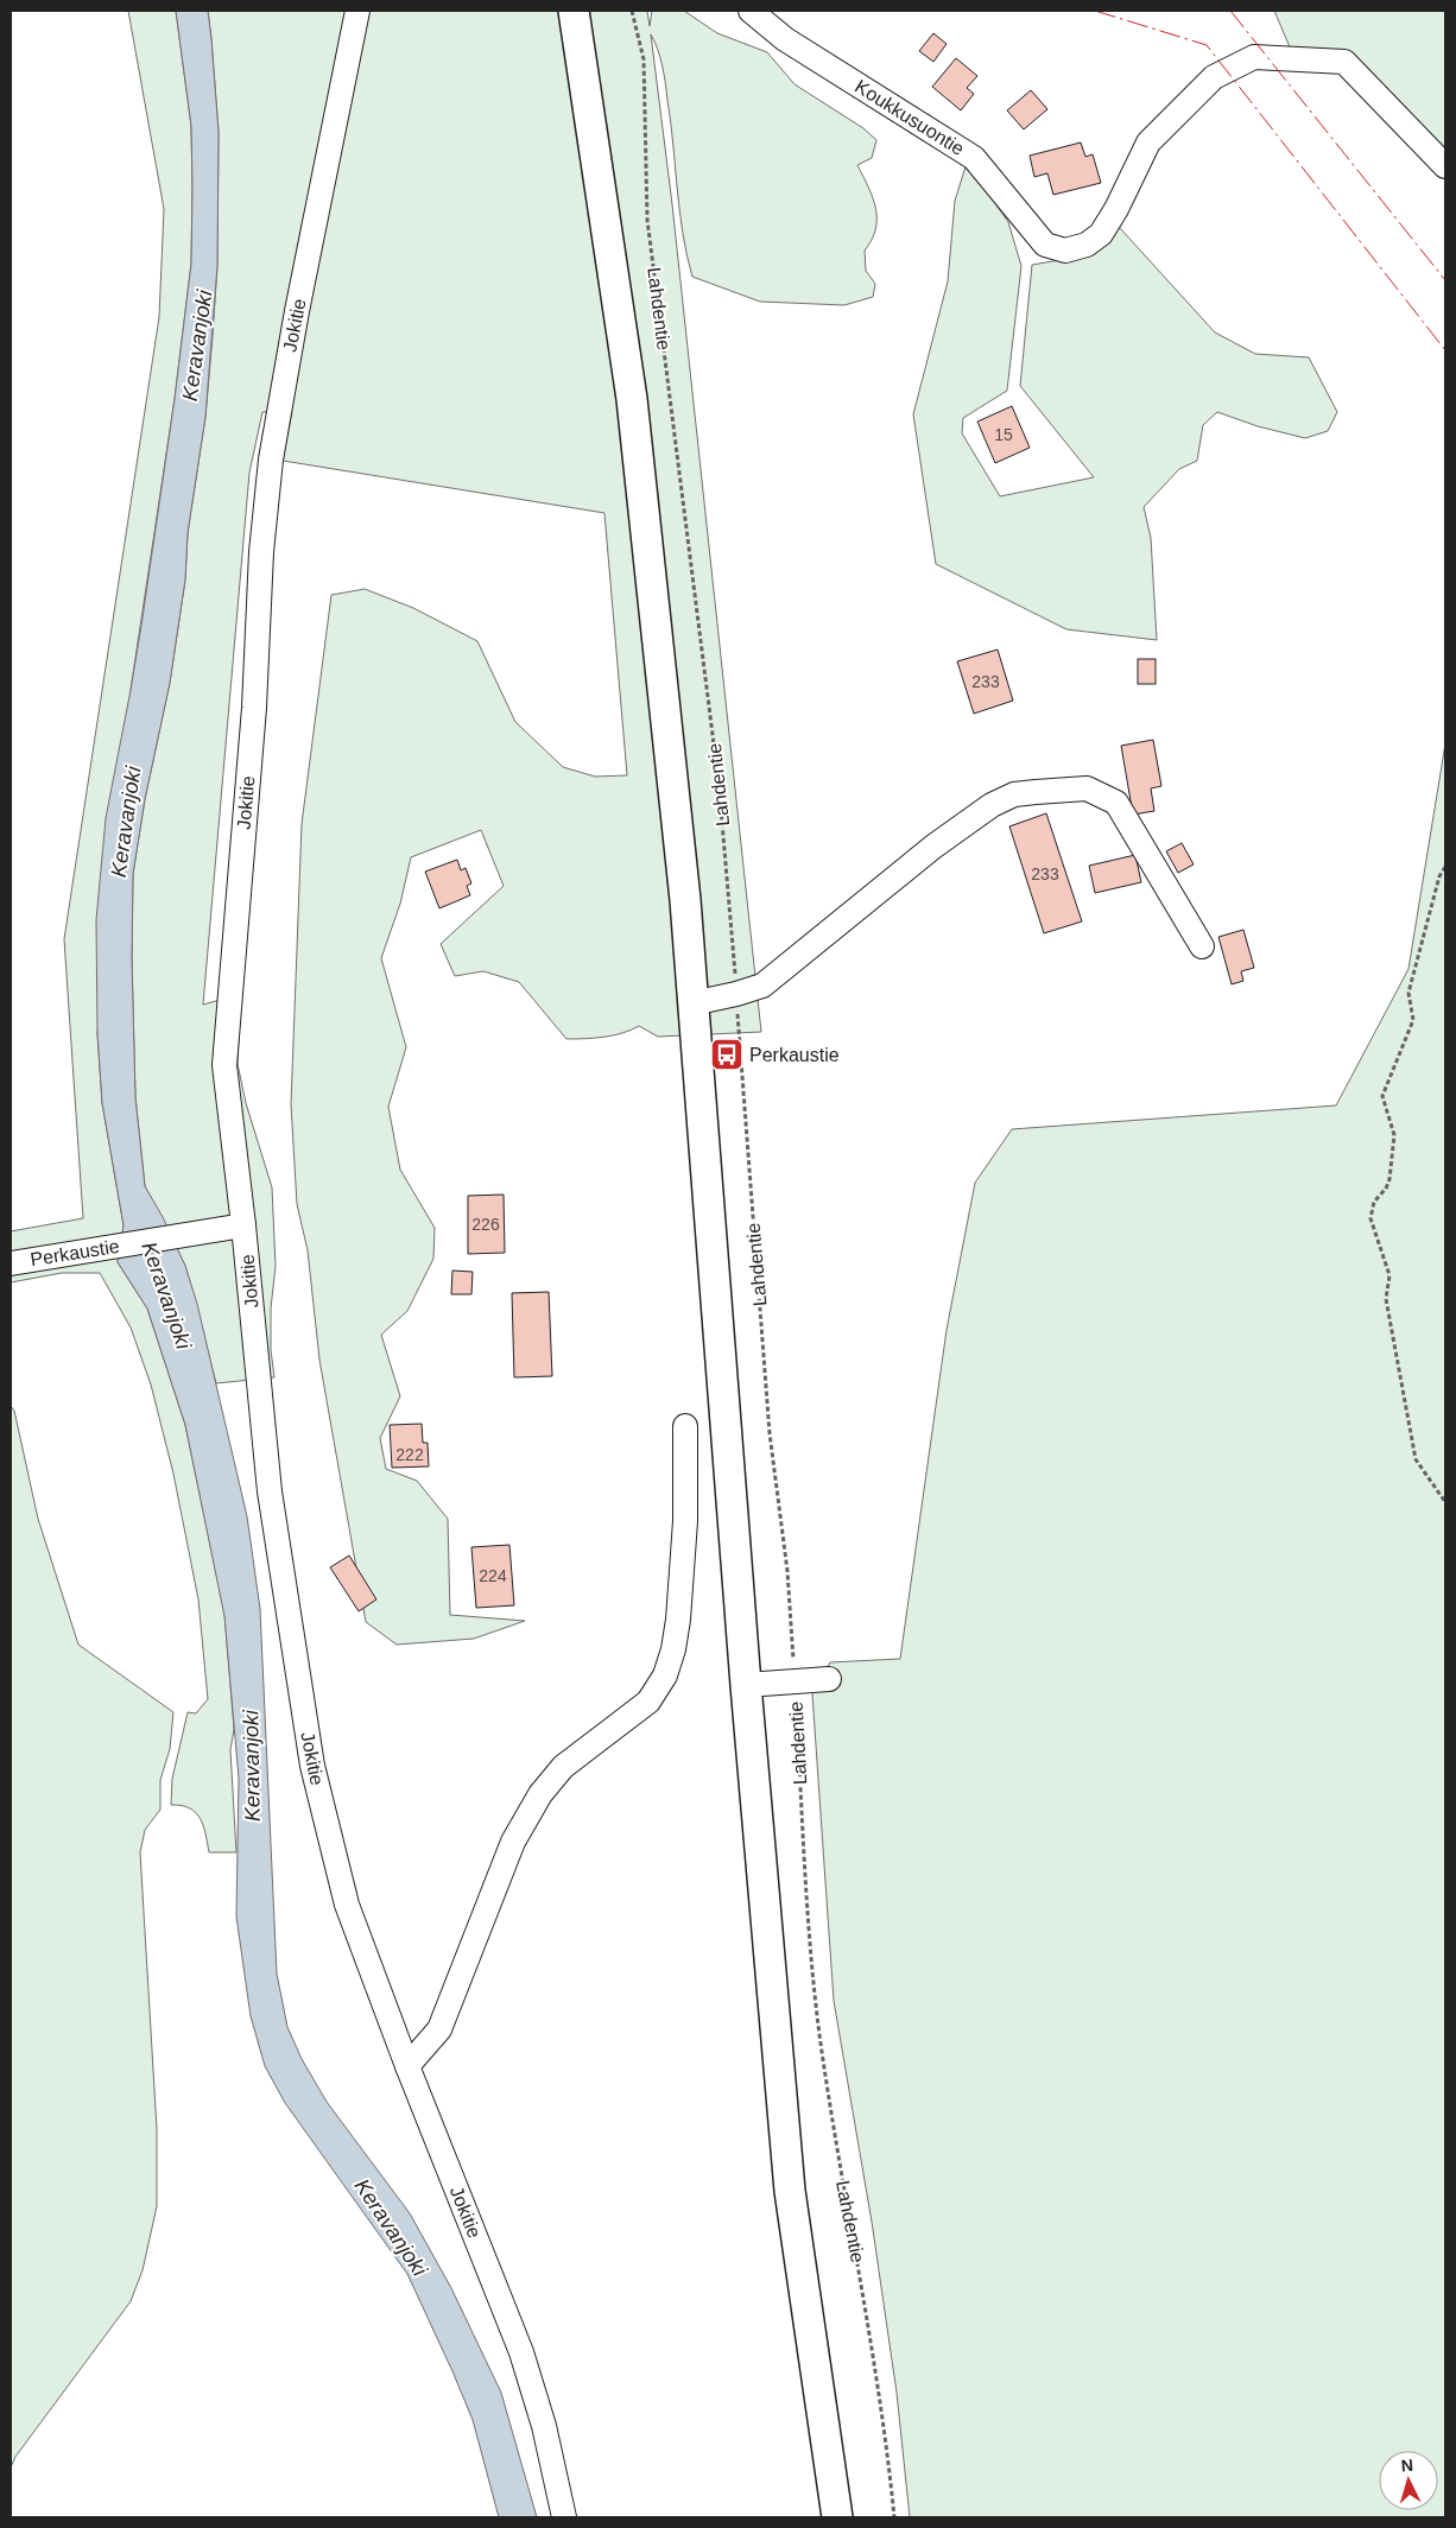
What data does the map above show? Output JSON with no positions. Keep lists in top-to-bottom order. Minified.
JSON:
{"streets":{"main road":["Lahdentie"],"street":["Koukkusuontie","Jokitie","Perkaustie"]},"crossings":[["Jokitie","Perkaustie"]],"water":["Keravanjoki"],"places":{"bus stop":["Perkaustie"]},"house_numbers":["15","233","233","226","222","224"],"north":"top"}
